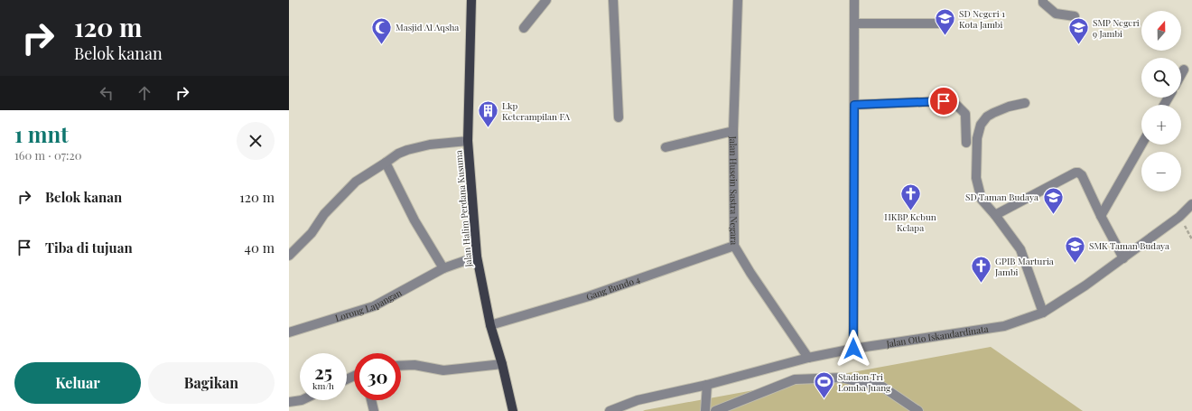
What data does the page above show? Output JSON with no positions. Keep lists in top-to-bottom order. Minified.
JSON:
{"streets":{"main road":["Jalan Halim Perdana Kusuma"],"street":["Jalan Husein Sastra Negara","Gang Bundo 4","Lorong Lapangan","Jalan Otto Iskandardinata"]},"crossings":[["Jalan Husein Sastra Negara","Gang Bundo 4"],["Jalan Husein Sastra Negara","Jalan Otto Iskandardinata"],["Jalan Halim Perdana Kusuma","Gang Bundo 4"],["Jalan Halim Perdana Kusuma","Lorong Lapangan"]],"places":{"school or university":["SD Negeri 1 Kota Jambi","SMP Negeri 9 Jambi","SD Taman Budaya","SMK Taman Budaya"],"mosque":["Masjid Al Aqsha"],"building":["Lkp Keterampilan FA"],"church":["HKBP Kebun Kelapa","GPIB Marturia Jambi"],"sports":["Stadion Tri Lomba Juang"]},"north":"top","page":{"turn":["120 m","Belok kanan"],"map_buttons":["+","−"],"heading":["1 mnt","160 m · 07:20"],"list":[{"name":"Belok kanan","value":"120 m"},{"name":"Tiba di tujuan","value":"40 m"}],"speed":"25 km/h","limit":"30","buttons":["Keluar","Bagikan"]}}
